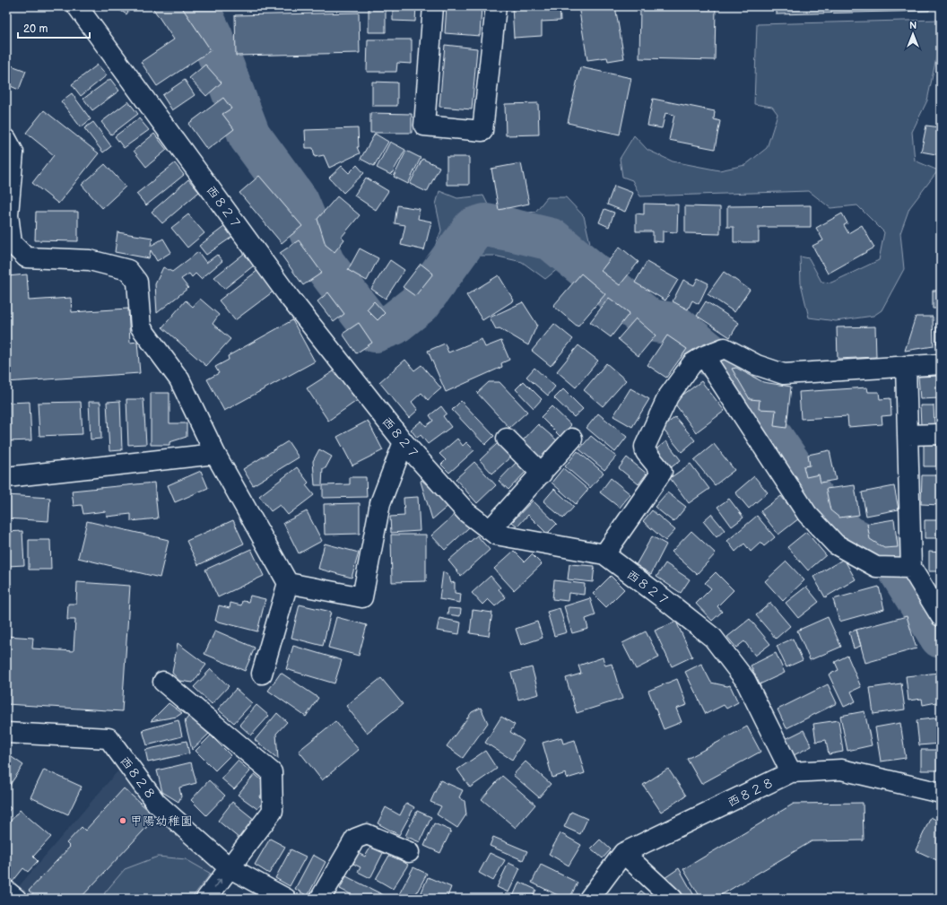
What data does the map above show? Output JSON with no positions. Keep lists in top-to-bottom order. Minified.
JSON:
{"streets":{"street":["西８２７","西８２８"]},"crossings":[["西８２７","西８２８"]],"places":["甲陽幼稚園"],"scale_bar":"20 m","north":"top"}
